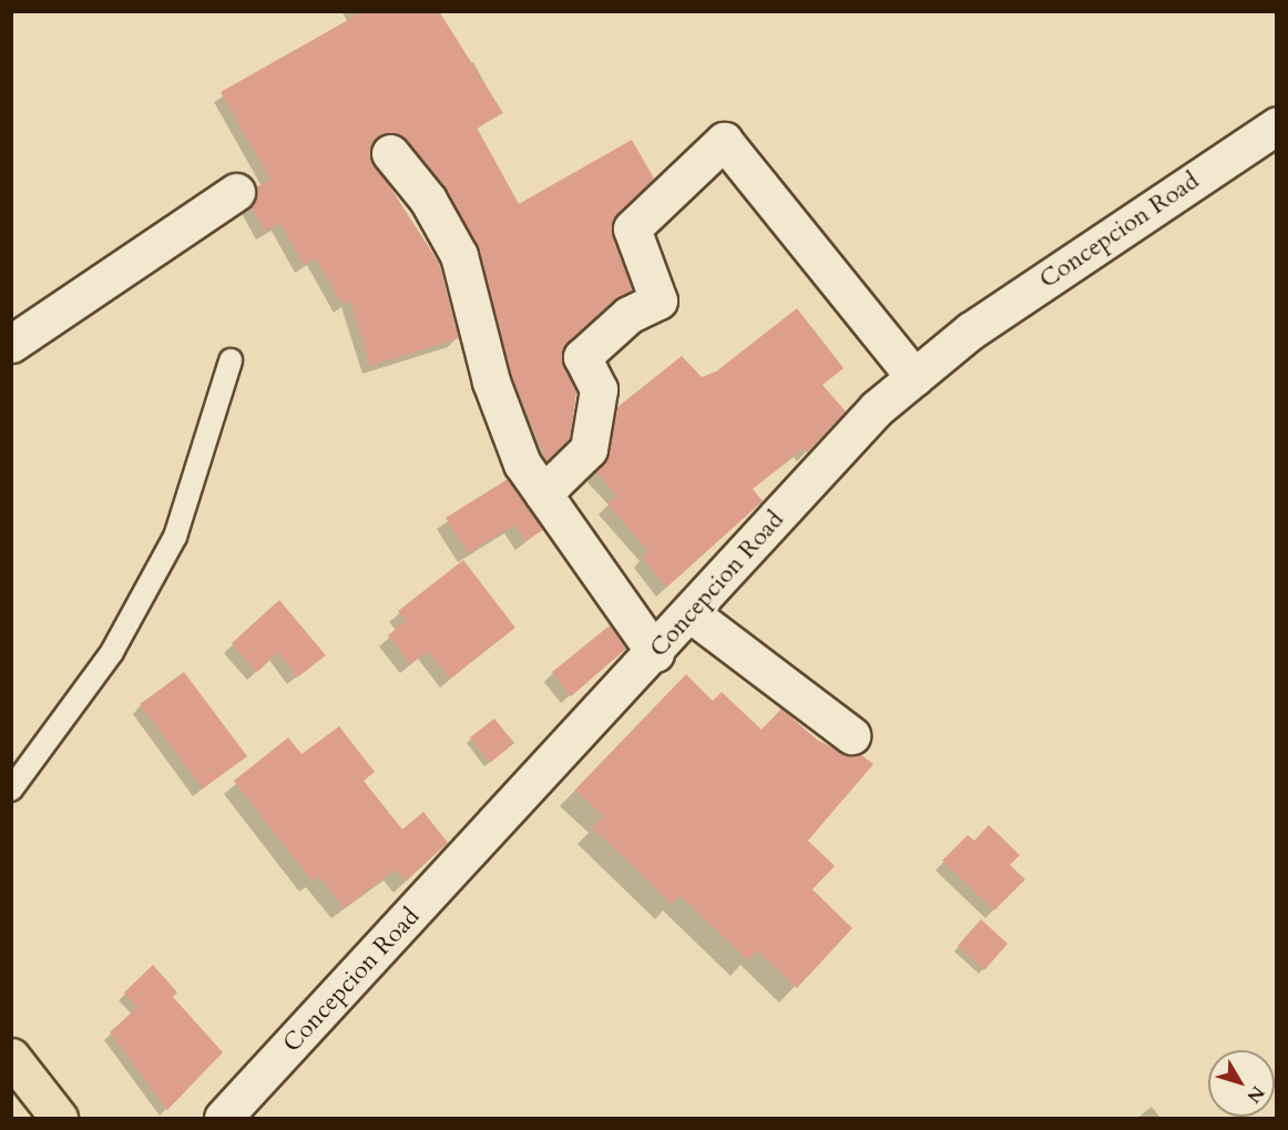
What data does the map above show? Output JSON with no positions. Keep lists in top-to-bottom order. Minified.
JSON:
{"streets":{"street":["Concepcion Road"]},"north":"bottom right"}
